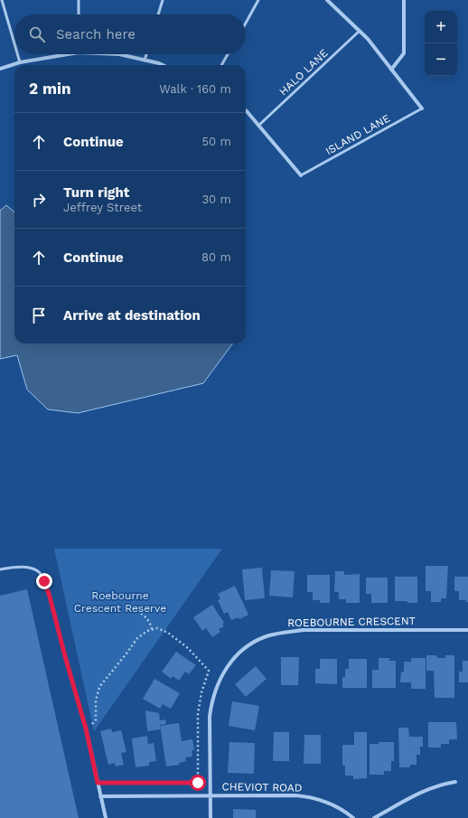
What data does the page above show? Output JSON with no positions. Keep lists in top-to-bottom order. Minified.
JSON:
{"streets":{"street":["ROEBOURNE CRESCENT","CHEVIOT ROAD"],"lane":["HALO LANE","ISLAND LANE"]},"crossings":[["ROEBOURNE CRESCENT","CHEVIOT ROAD"]],"parks":["Roebourne Crescent Reserve"],"page":{"map_buttons":["+","−"],"search":"Search here","heading":["2 min","Walk · 160 m"],"list":[["Continue","50 m"],["Turn right","Jeffrey Street","30 m"],["Continue","80 m"],"Arrive at destination"]}}
